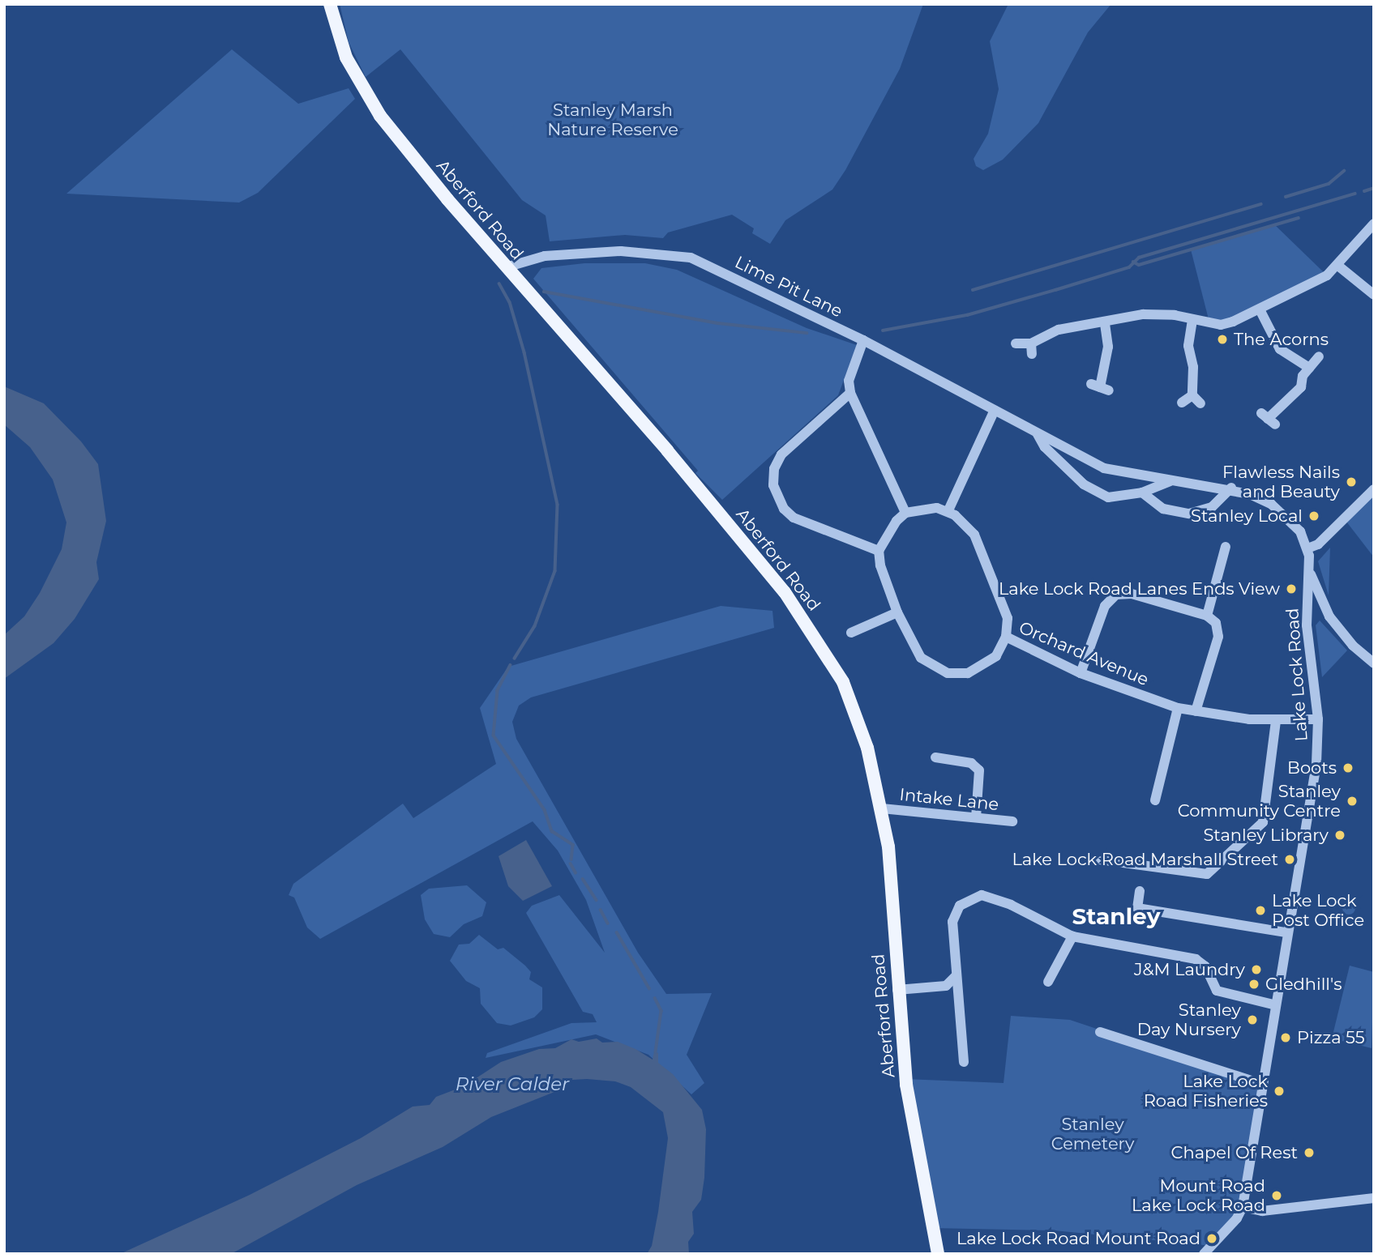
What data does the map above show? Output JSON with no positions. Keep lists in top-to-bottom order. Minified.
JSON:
{"streets":{"main road":["Aberford Road"],"street":["Lime Pit Lane","Orchard Avenue","Lake Lock Road","Intake Lane"]},"crossings":[["Aberford Road","Lime Pit Lane"],["Aberford Road","Intake Lane"],["Lime Pit Lane","Lake Lock Road"],["Orchard Avenue","Lake Lock Road"]],"districts":["Stanley"],"water":["River Calder"],"parks":["Stanley Marsh Nature Reserve","Stanley Cemetery"],"places":["The Acorns","Flawless Nails and Beauty","Stanley Local","Lake Lock Road Lanes Ends View","Boots","Stanley Community Centre","Stanley Library","Lake Lock Road Marshall Street","Lake Lock Post Office","J&M Laundry","Gledhill's","Stanley Day Nursery","Pizza 55","Lake Lock Road Fisheries","Chapel Of Rest","Mount Road Lake Lock Road","Lake Lock Road Mount Road"]}
